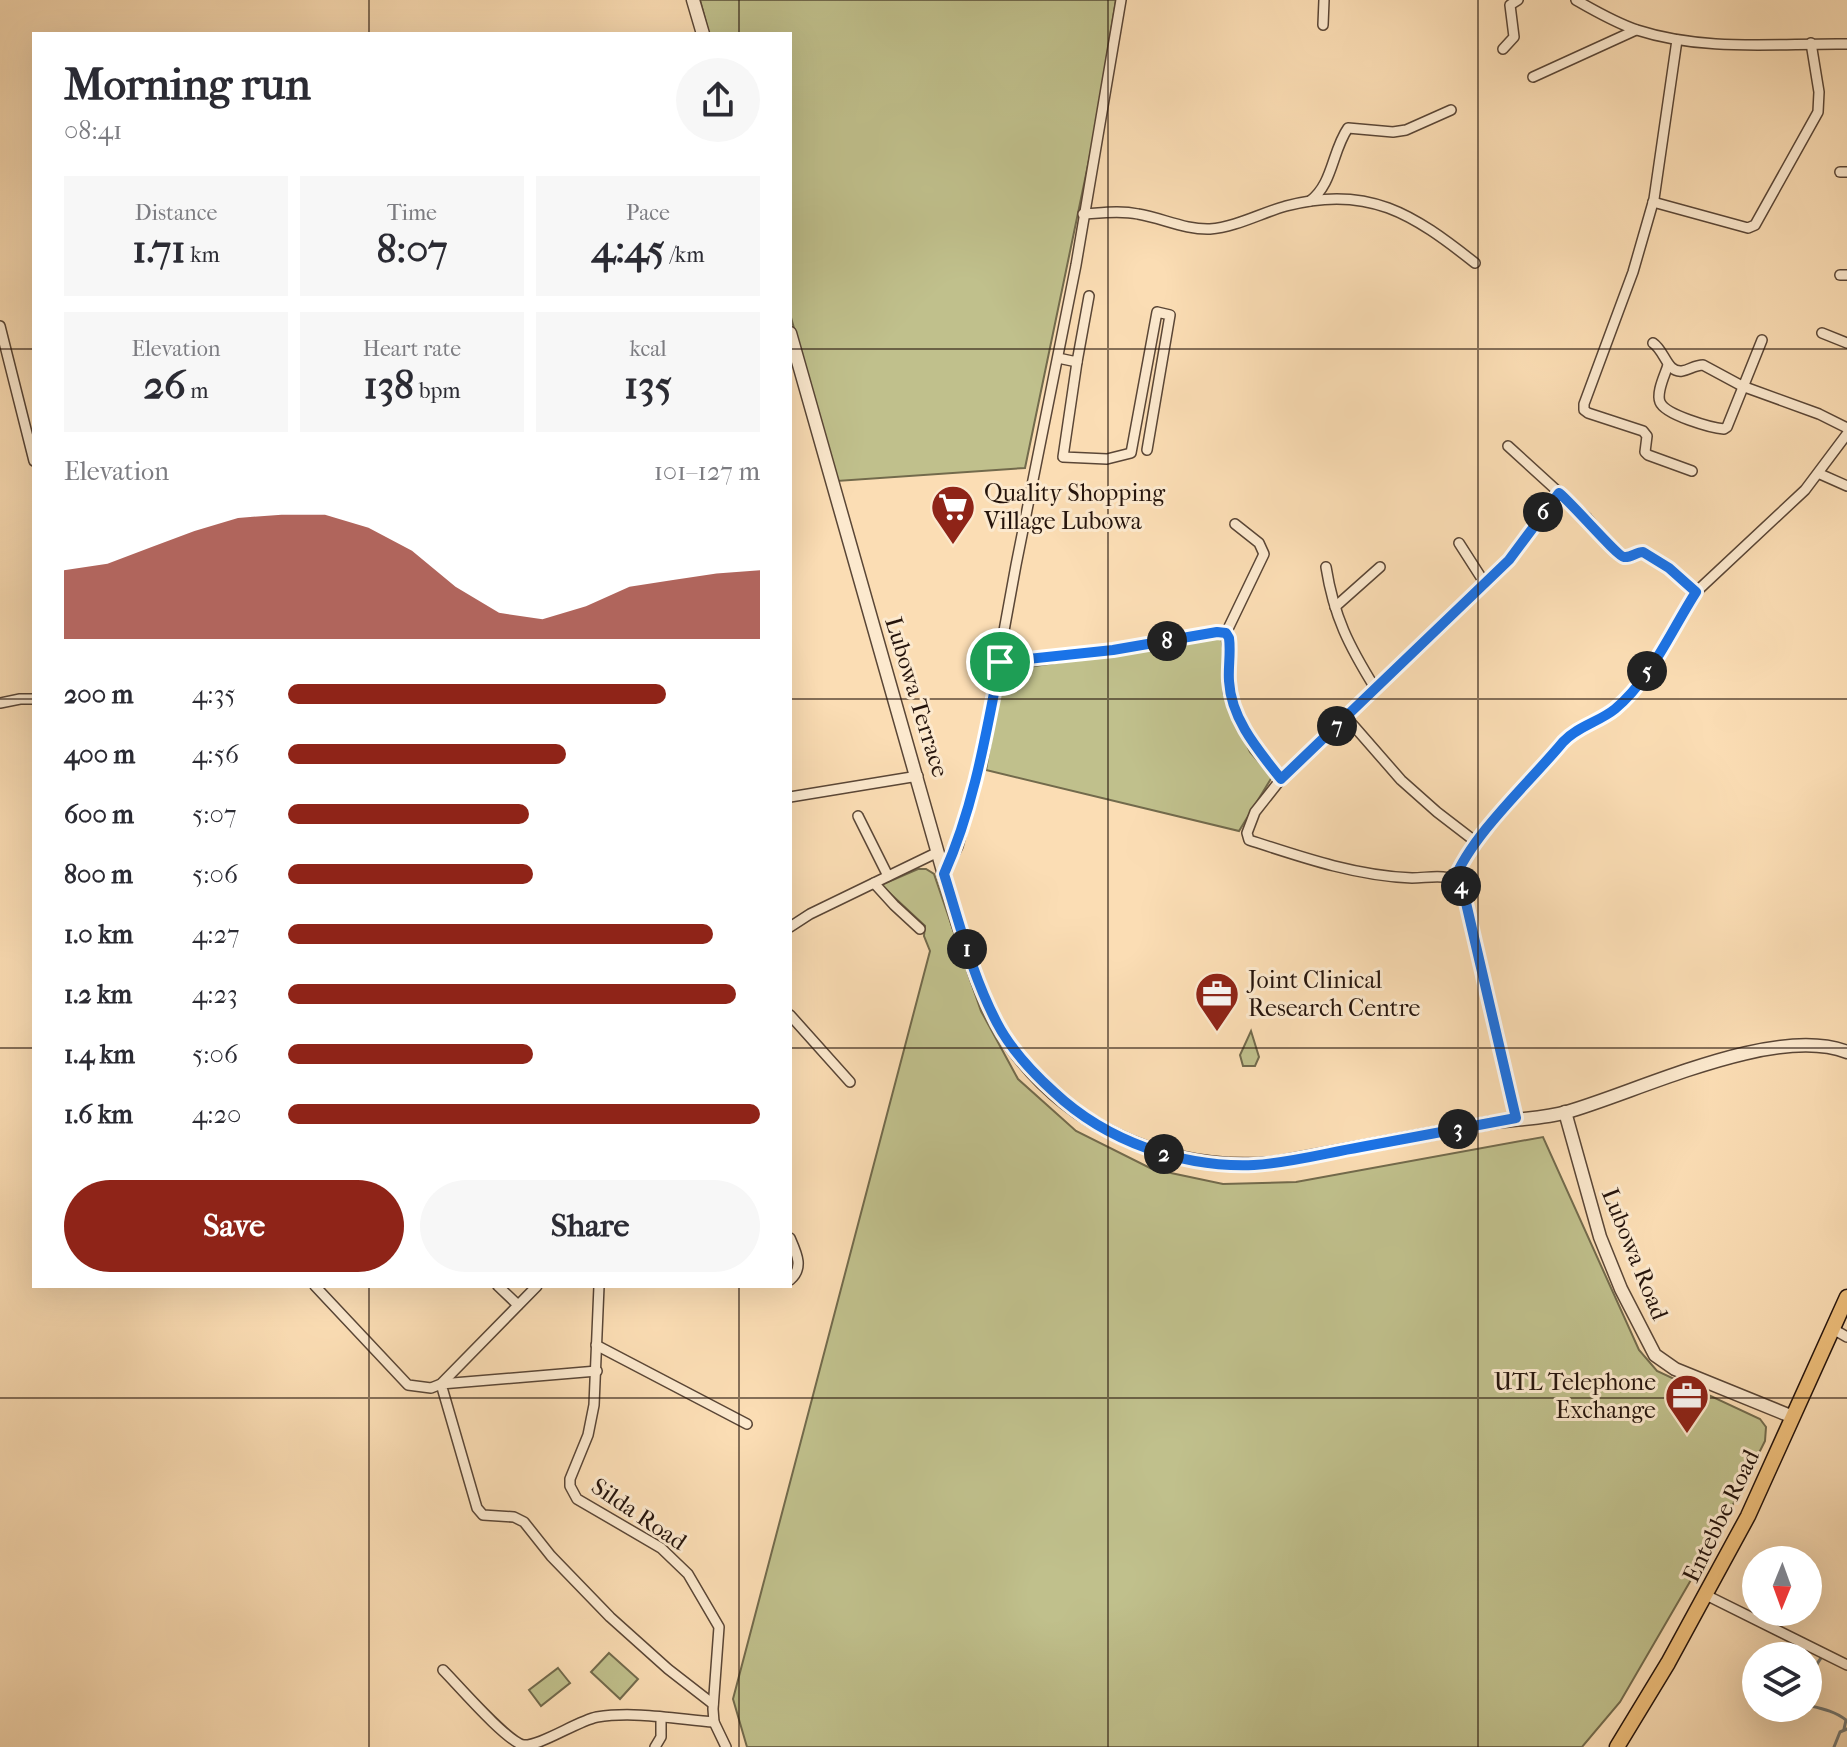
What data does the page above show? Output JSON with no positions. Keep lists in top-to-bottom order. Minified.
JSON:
{"streets":{"main road":["Entebbe Road"],"street":["Lubowa Terrace","Lubowa Road","Silda Road"]},"crossings":[["Lubowa Terrace","Lubowa Road"],["Lubowa Road","Entebbe Road"]],"places":{"supermarket":["Quality Shopping Village Lubowa"],"office":["Joint Clinical Research Centre","UTL Telephone Exchange"]},"north":"bottom","page":{"heading":["Morning run","08:41"],"stats":[["Distance","1.71 km"],["Time","8:07"],["Pace","4:45 /km"],["Elevation","26 m"],["Heart rate","138 bpm"],["kcal","135"]],"chart":["Elevation","101–127 m"],"pins":["6","8","5","7","4","1","3","2"],"list":[{"name":"200 m","note":"4:35"},{"name":"400 m","note":"4:56"},{"name":"600 m","note":"5:07"},{"name":"800 m","note":"5:06"},{"name":"1.0 km","note":"4:27"},{"name":"1.2 km","note":"4:23"},{"name":"1.4 km","note":"5:06"},{"name":"1.6 km","note":"4:20"}],"buttons":["Save","Share"]}}
